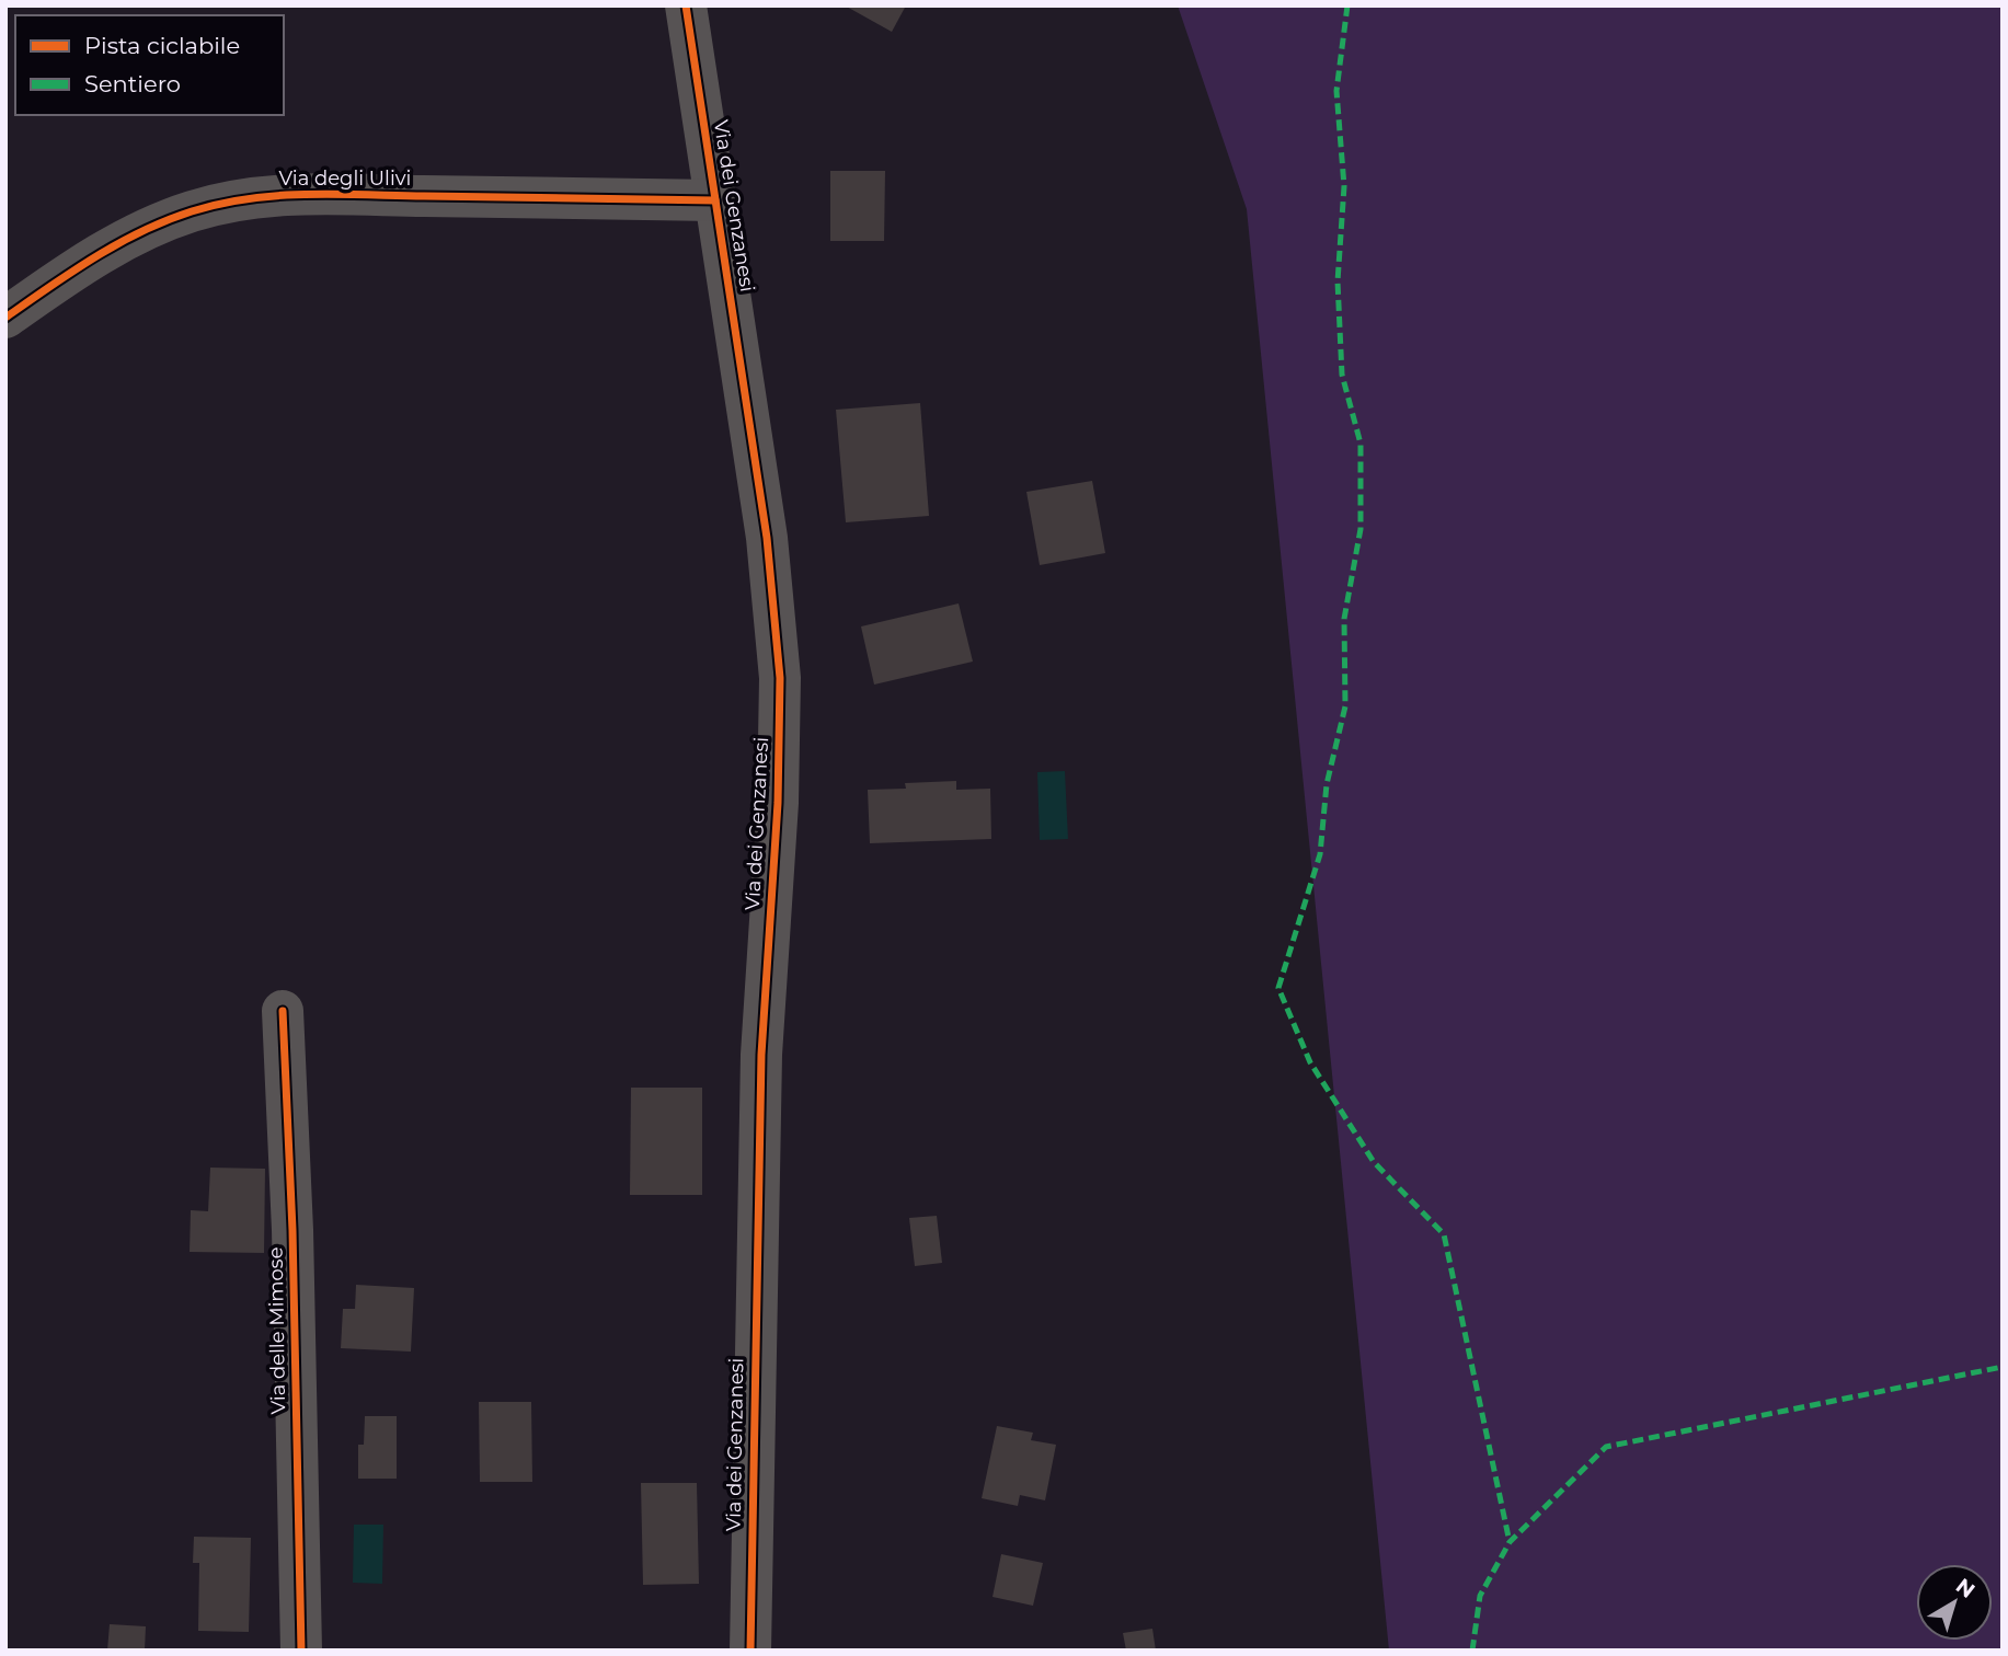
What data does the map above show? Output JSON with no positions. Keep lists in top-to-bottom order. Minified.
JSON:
{"streets":{"street":["Via degli Ulivi","Via dei Genzanesi","Via delle Mimose"]},"crossings":[["Via degli Ulivi","Via dei Genzanesi"]],"legend":["Pista ciclabile","Sentiero"],"north":"top right"}
